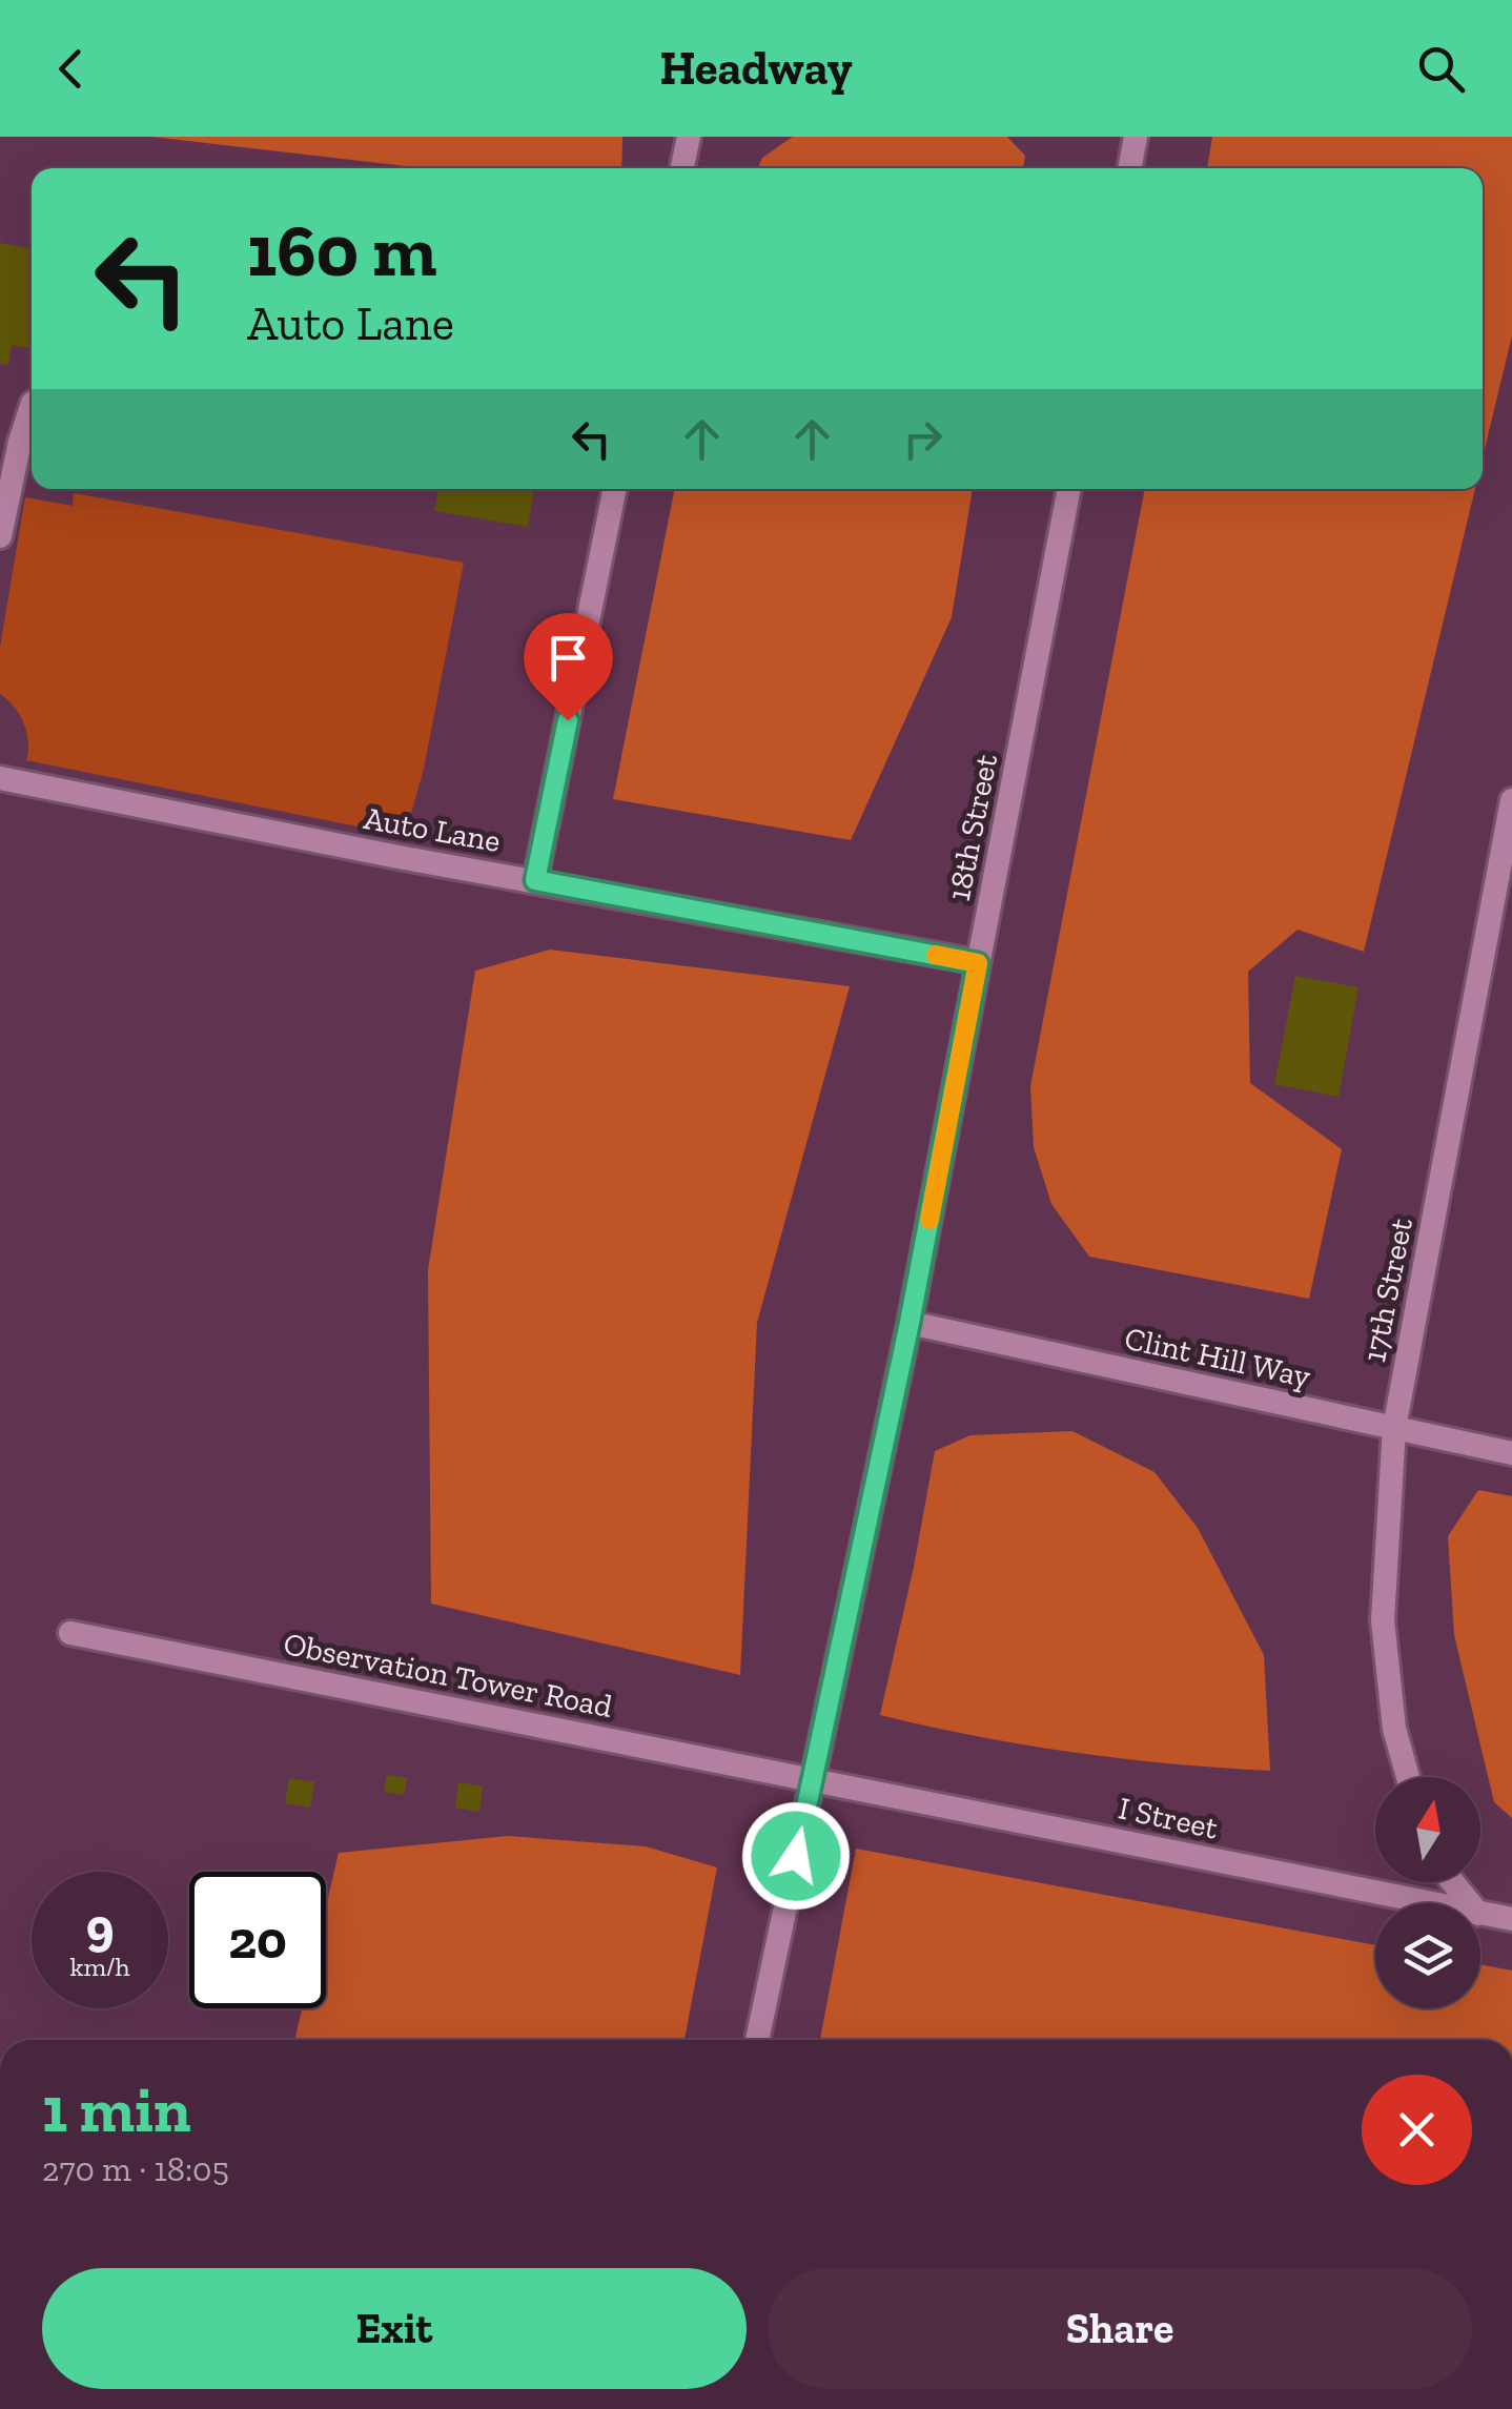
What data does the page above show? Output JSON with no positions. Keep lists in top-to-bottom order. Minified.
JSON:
{"streets":{"lane":["18th Street","Auto Lane","17th Street","Clint Hill Way","Observation Tower Road","I Street"]},"crossings":[["18th Street","Auto Lane"],["18th Street","Clint Hill Way"],["18th Street","Observation Tower Road"],["18th Street","I Street"],["17th Street","Clint Hill Way"],["Observation Tower Road","I Street"]],"north":"top","page":{"header":"Headway","turn":["160 m","Auto Lane"],"speed":"9 km/h","limit":"20","heading":["1 min","270 m · 18:05"],"buttons":["Exit","Share"]}}
